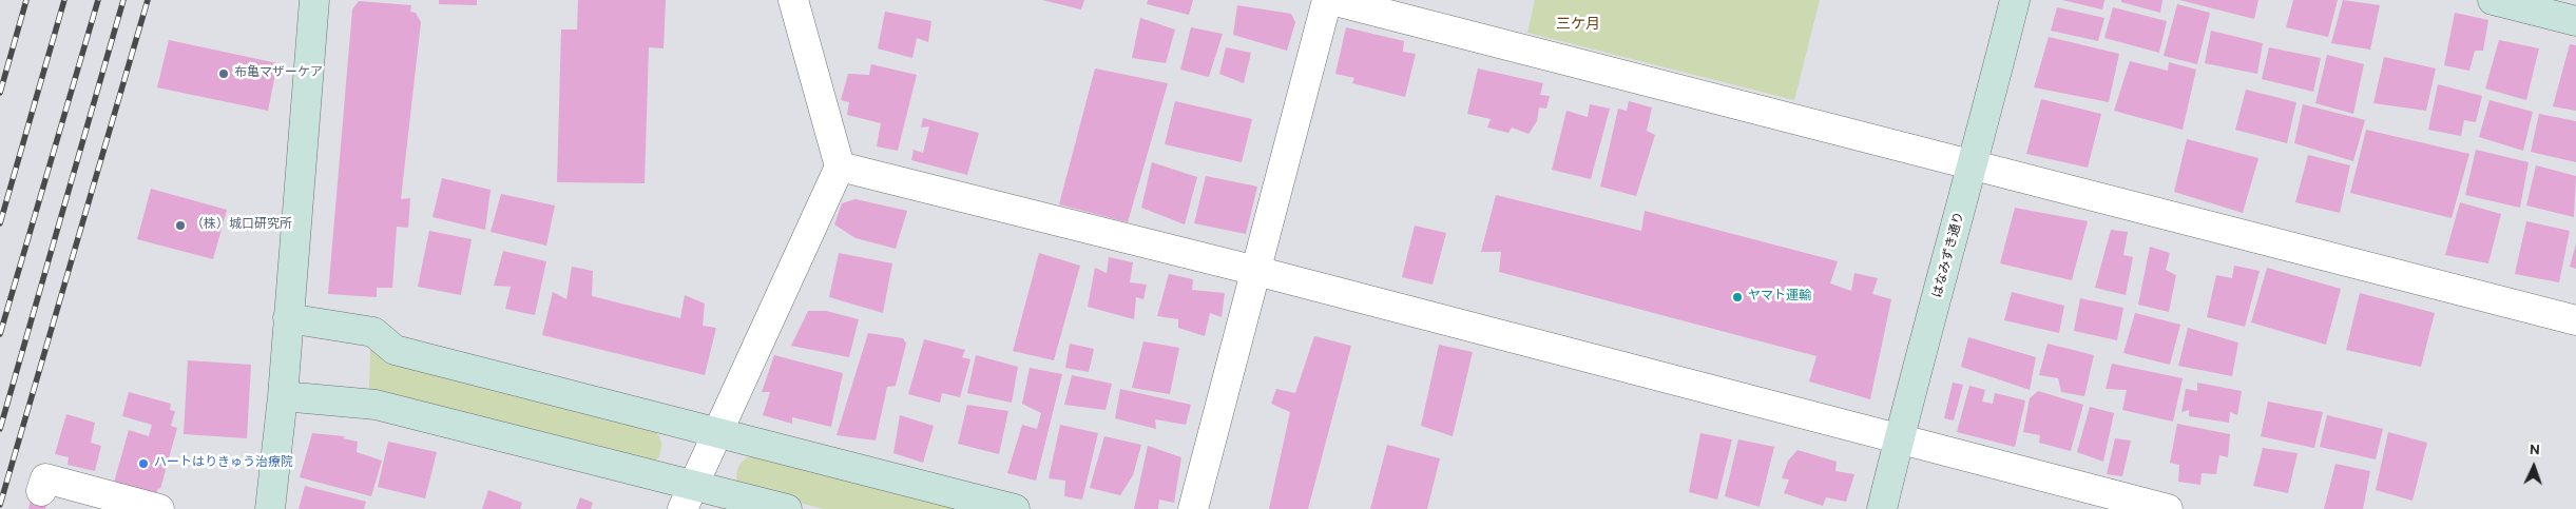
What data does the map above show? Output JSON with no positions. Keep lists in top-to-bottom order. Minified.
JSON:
{"streets":{"street":["はなみずき通り"]},"districts":["三ケ月"],"places":["布亀マザーケア","（株）城口研究所","ヤマト運輸","ハートはりきゅう治療院"],"north":"top"}
